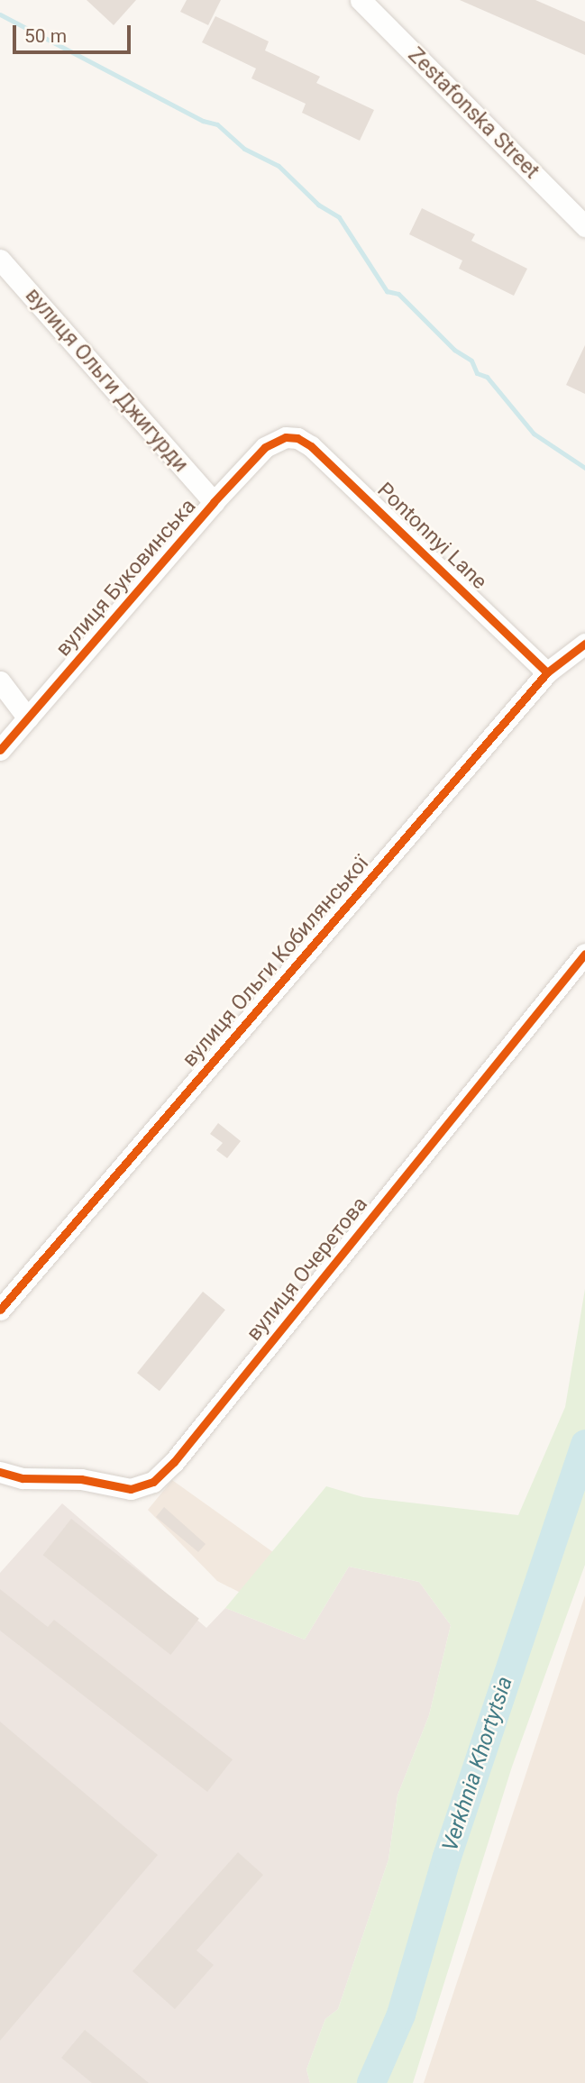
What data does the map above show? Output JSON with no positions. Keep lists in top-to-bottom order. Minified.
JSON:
{"streets":{"street":["Zestafonska Street","вулиця Ольги Джигурди","Pontonnyi Lane","вулиця Буковинська","вулиця Ольги Кобилянської","вулиця Очеретова"]},"crossings":[["вулиця Ольги Джигурди","вулиця Буковинська"],["Pontonnyi Lane","вулиця Буковинська"],["Pontonnyi Lane","вулиця Ольги Кобилянської"]],"water":["Verkhnia Khortytsia"],"scale_bar":"50 m"}
